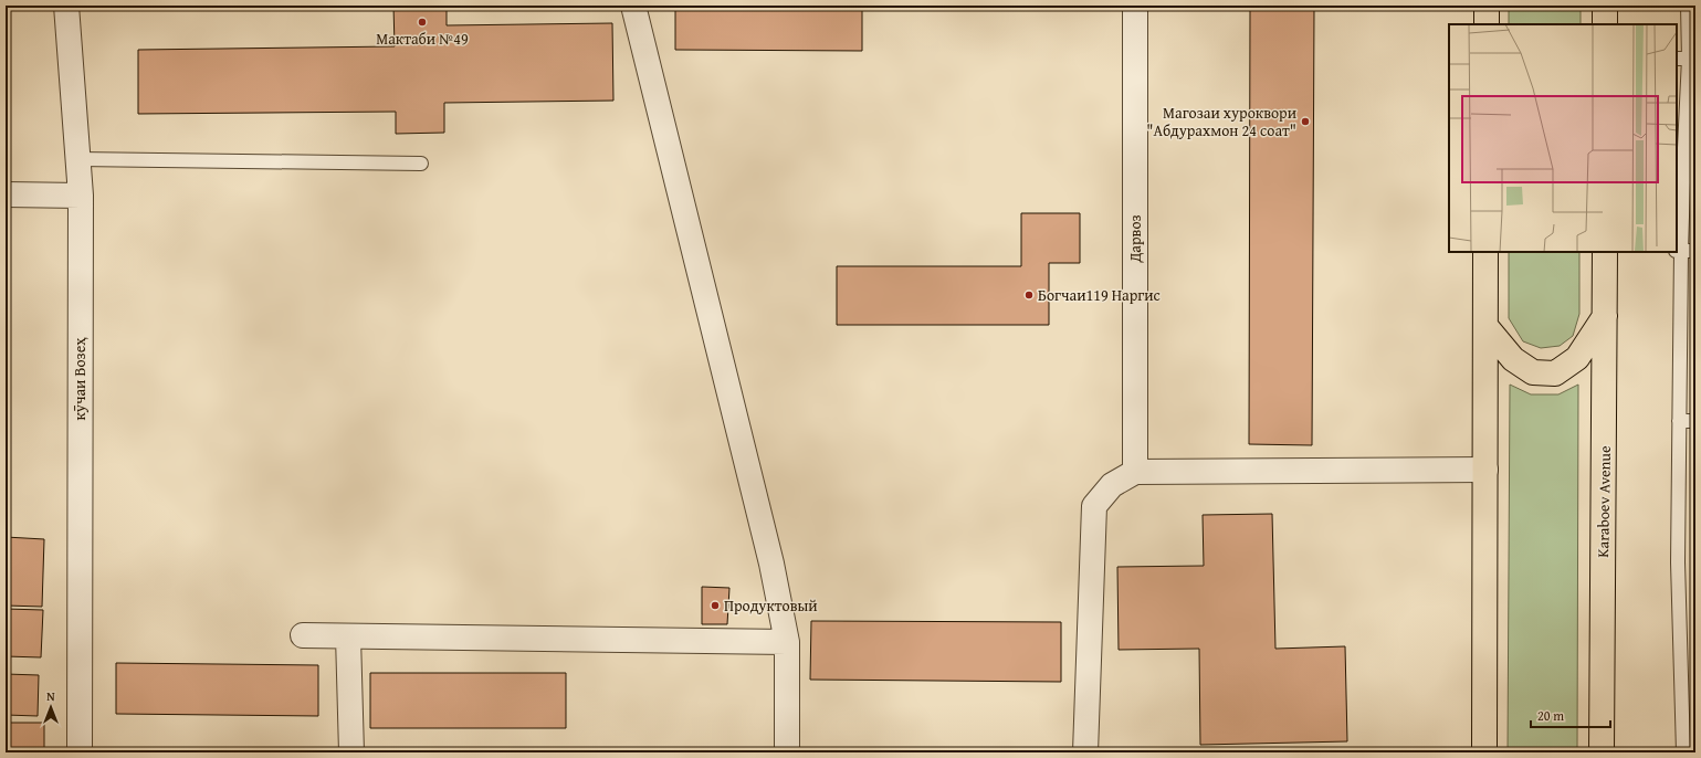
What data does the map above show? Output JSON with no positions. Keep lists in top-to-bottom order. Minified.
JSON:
{"streets":{"highway":["Karaboev Avenue"],"street":["Дарвоз","кӯчаи Возеҳ"]},"places":["Мактаби №49","Магозаи хуроквори \"Абдурахмон 24 соат\"","Богчаи119 Наргис","Продуктовый"],"scale_bar":"20 m","north":"top"}
